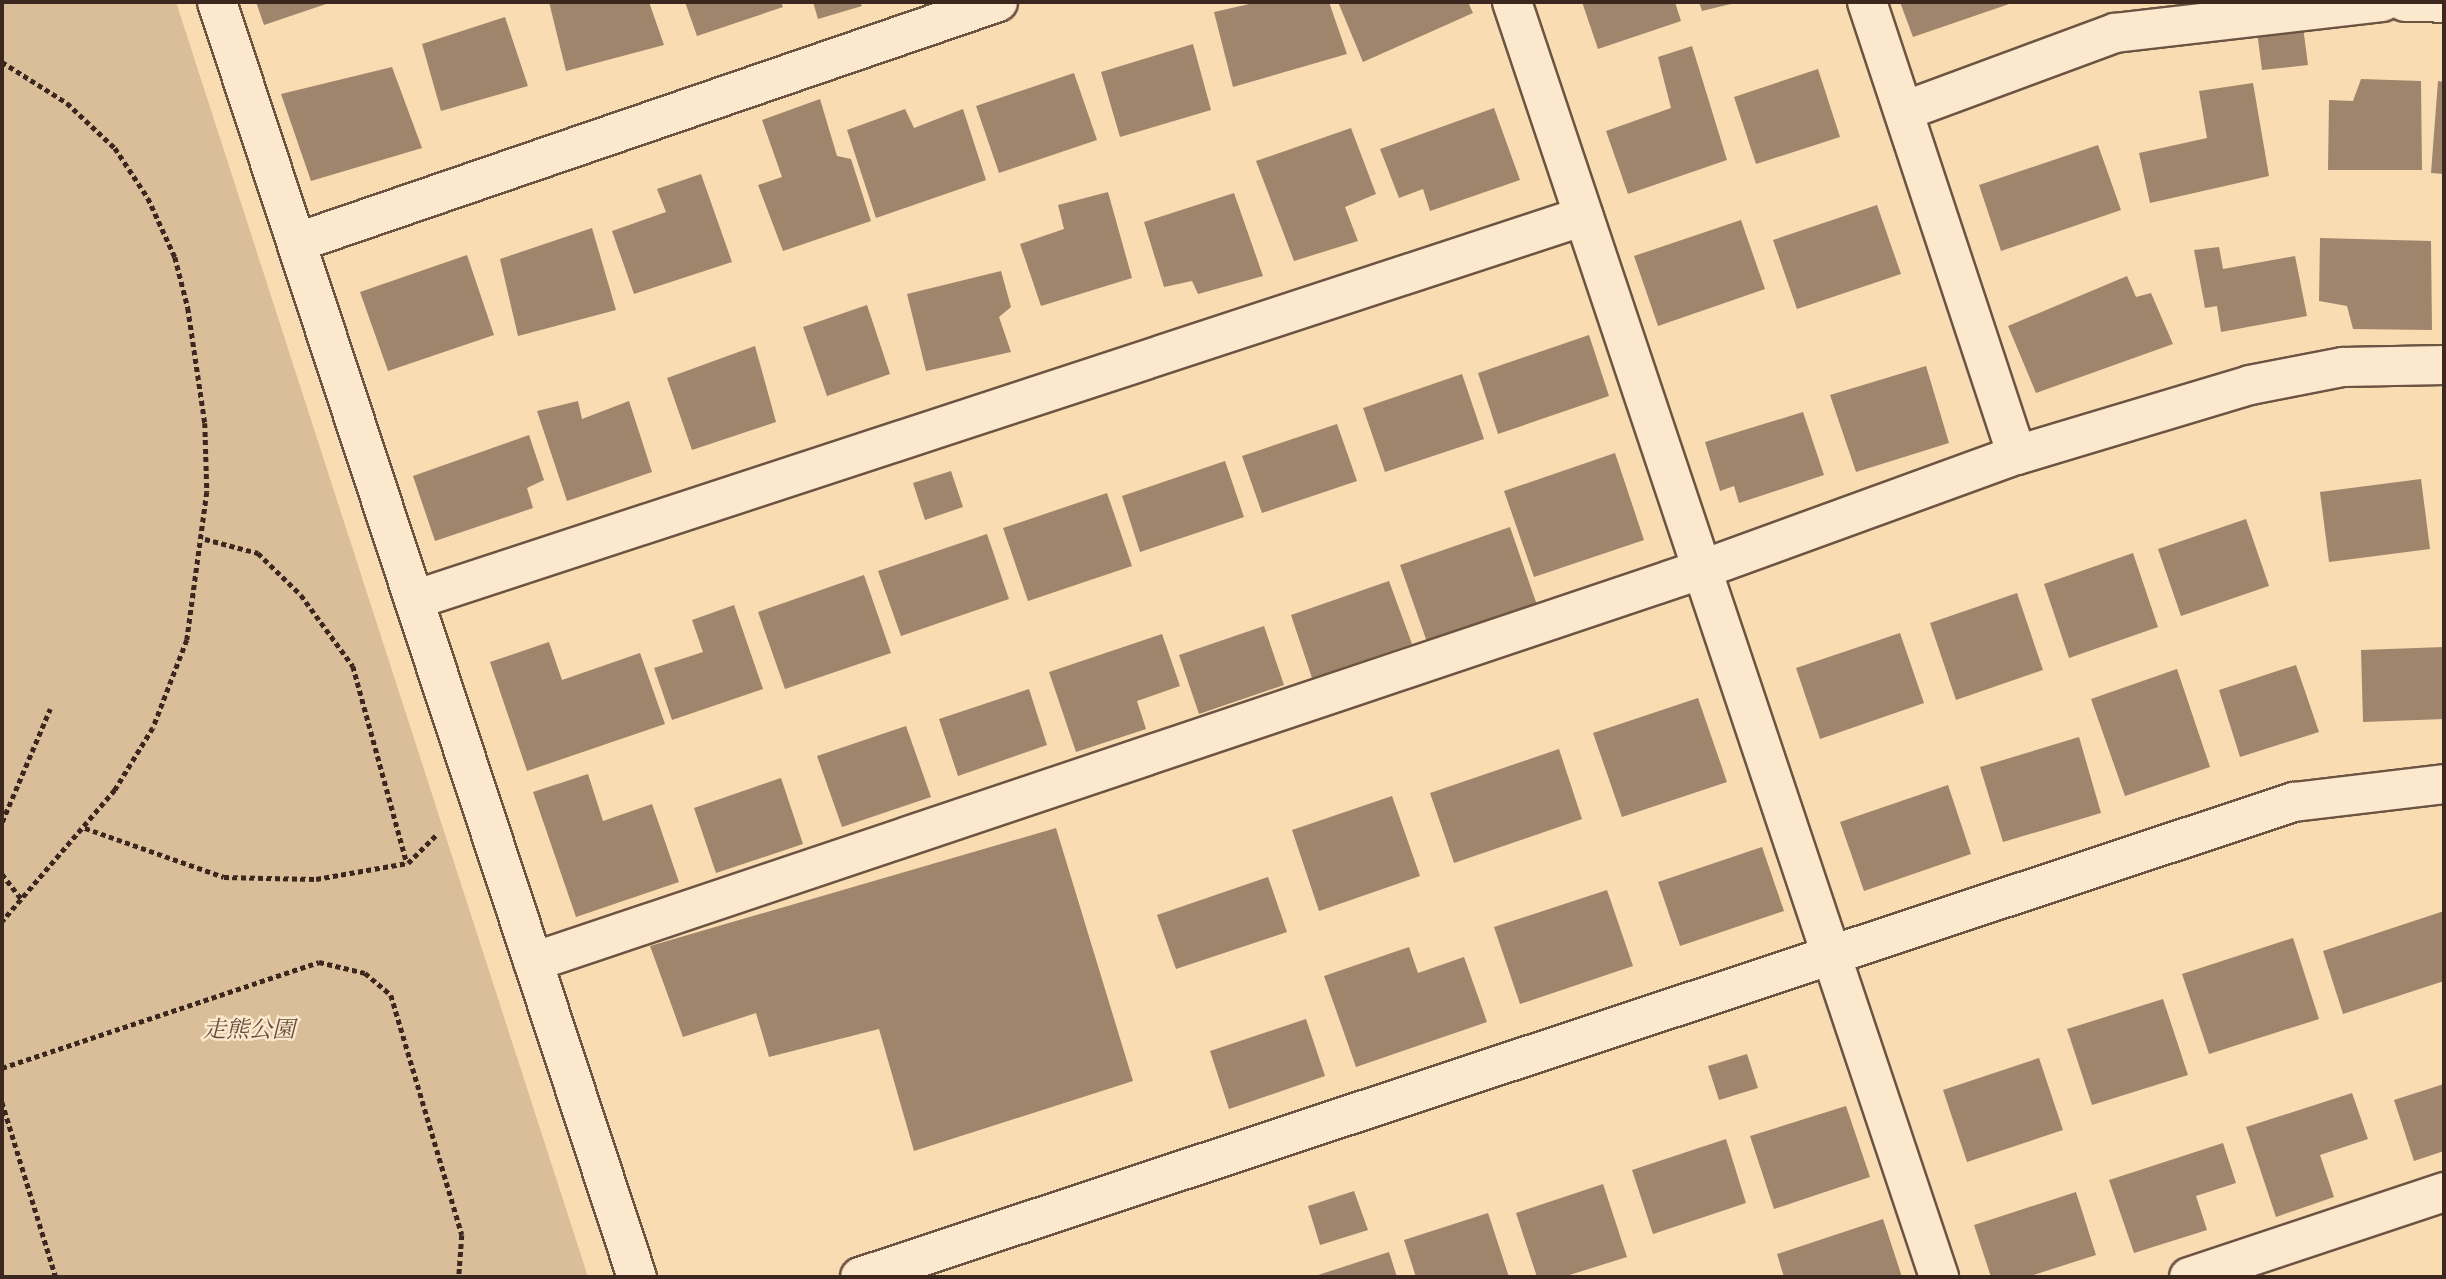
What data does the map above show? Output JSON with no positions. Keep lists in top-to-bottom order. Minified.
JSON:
{"parks":["走熊公園"]}
